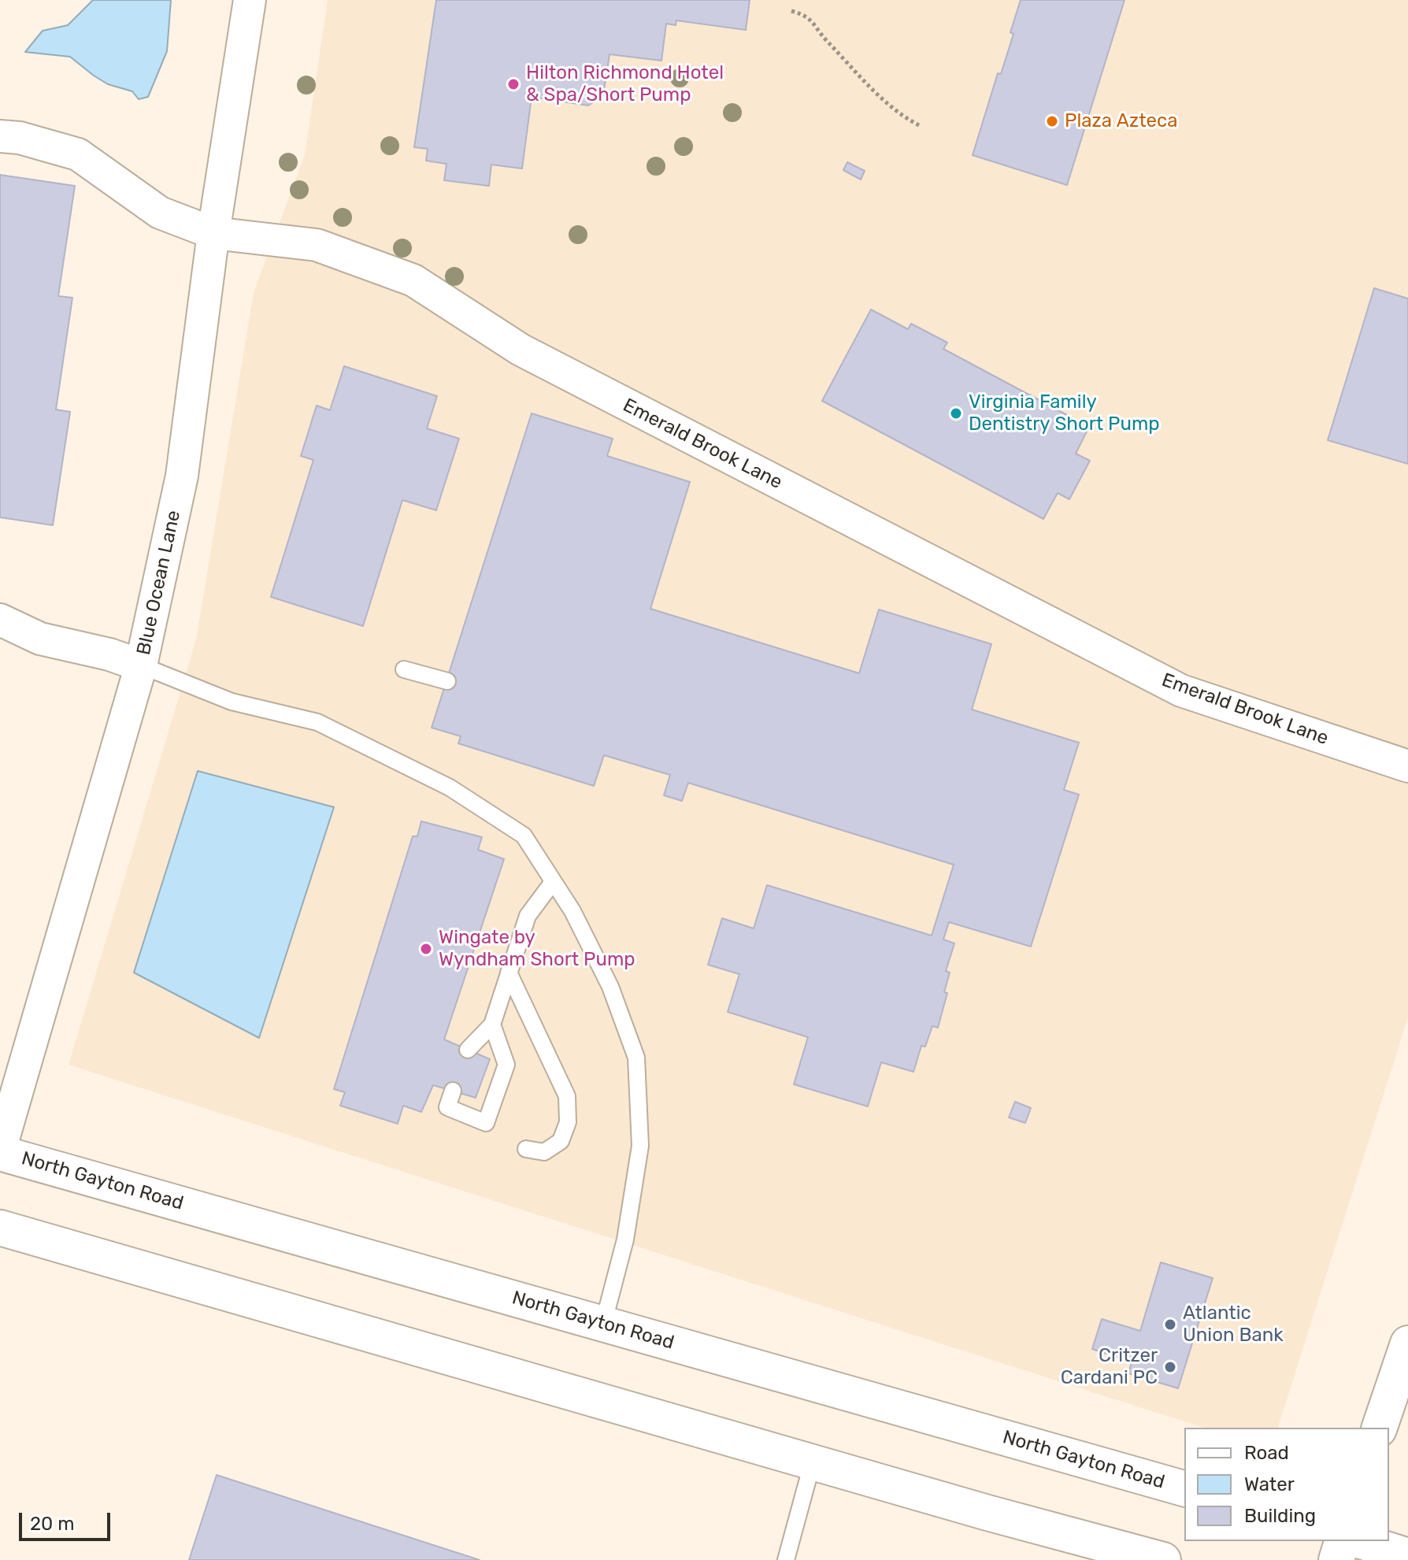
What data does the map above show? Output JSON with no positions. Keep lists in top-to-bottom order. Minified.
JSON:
{"streets":{"main road":["North Gayton Road"],"street":["Emerald Brook Lane","Blue Ocean Lane"]},"crossings":[["Emerald Brook Lane","Blue Ocean Lane"],["Blue Ocean Lane","North Gayton Road"]],"places":["Hilton Richmond Hotel & Spa/Short Pump","Plaza Azteca","Virginia Family Dentistry Short Pump","Wingate by Wyndham Short Pump","Atlantic Union Bank","Critzer Cardani PC"],"legend":["Road","Water","Building"],"scale_bar":"20 m"}
